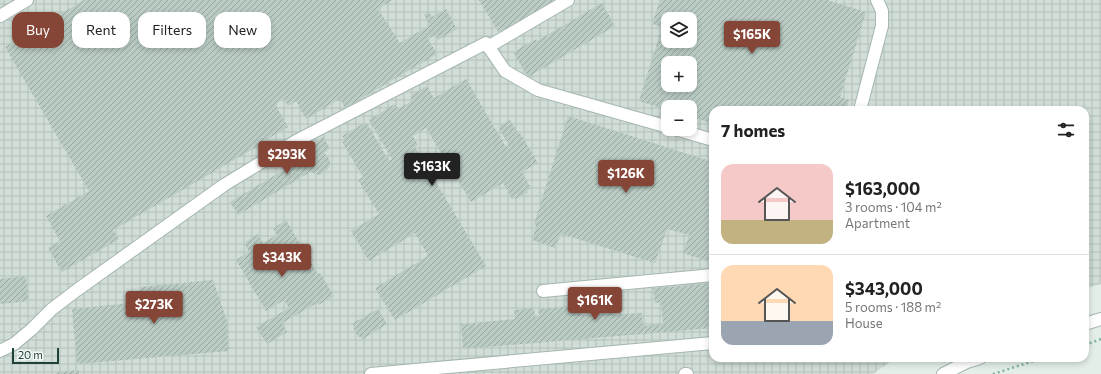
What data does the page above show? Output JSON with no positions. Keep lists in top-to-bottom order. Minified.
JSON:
{"scale_bar":"20 m","page":{"map_buttons":["+","−"],"chip":["Buy","Rent","Filters","New"],"price":["$165K","$293K","$163K","$126K","$343K","$161K","$273K"],"heading":"7 homes","list":[{"name":"$163,000","note":"3 rooms · 104 m² · Apartment"},{"name":"$343,000","note":"5 rooms · 188 m² · House"}],"scale":"20 m"}}
